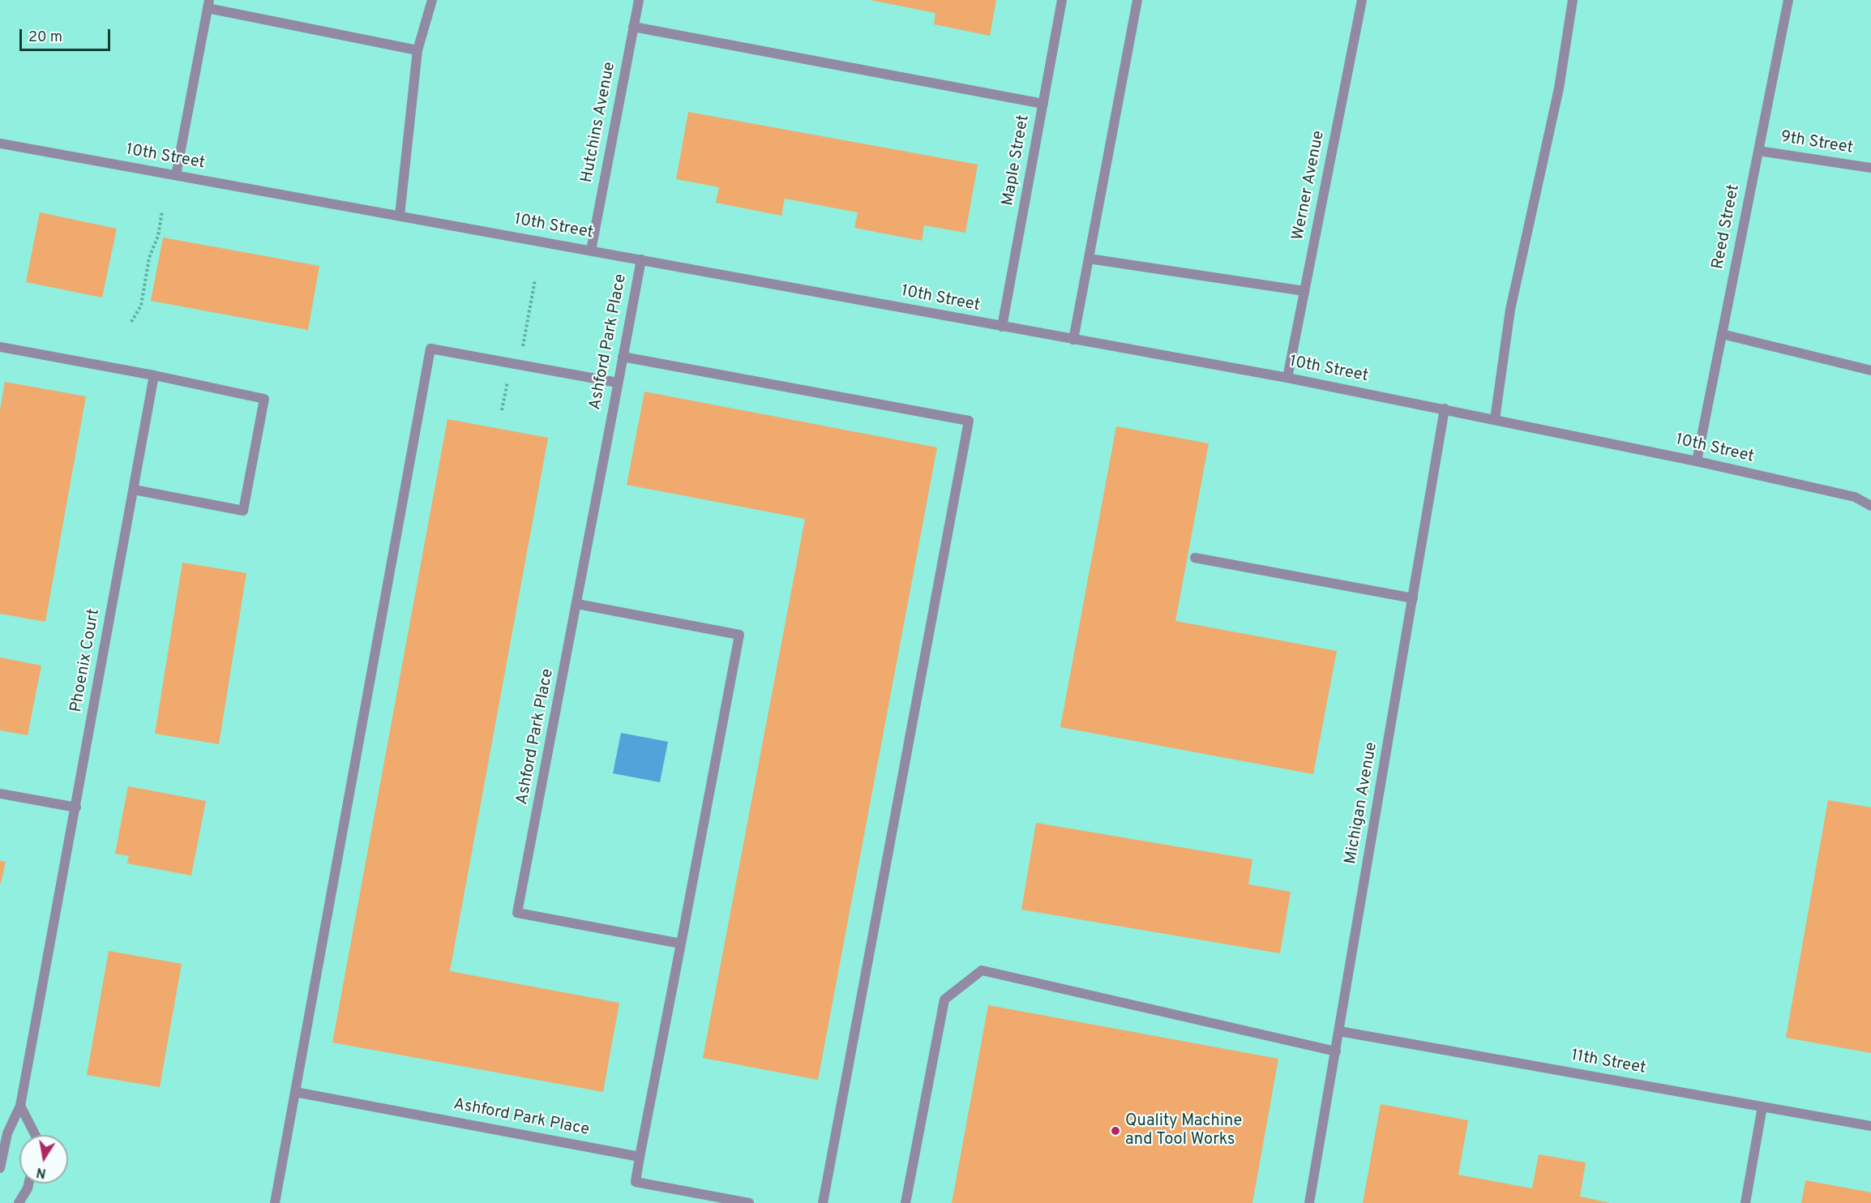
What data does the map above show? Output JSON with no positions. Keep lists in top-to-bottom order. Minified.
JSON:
{"streets":{"street":["Hutchins Avenue","9th Street","10th Street","Maple Street","Werner Avenue","Reed Street","Ashford Park Place","Phoenix Court","Michigan Avenue","11th Street"]},"crossings":[["Hutchins Avenue","10th Street"],["9th Street","Reed Street"],["10th Street","Maple Street"],["10th Street","Werner Avenue"],["10th Street","Reed Street"],["10th Street","Ashford Park Place"],["10th Street","Michigan Avenue"],["Michigan Avenue","11th Street"]],"places":["Quality Machine and Tool Works"],"scale_bar":"20 m","north":"bottom"}
